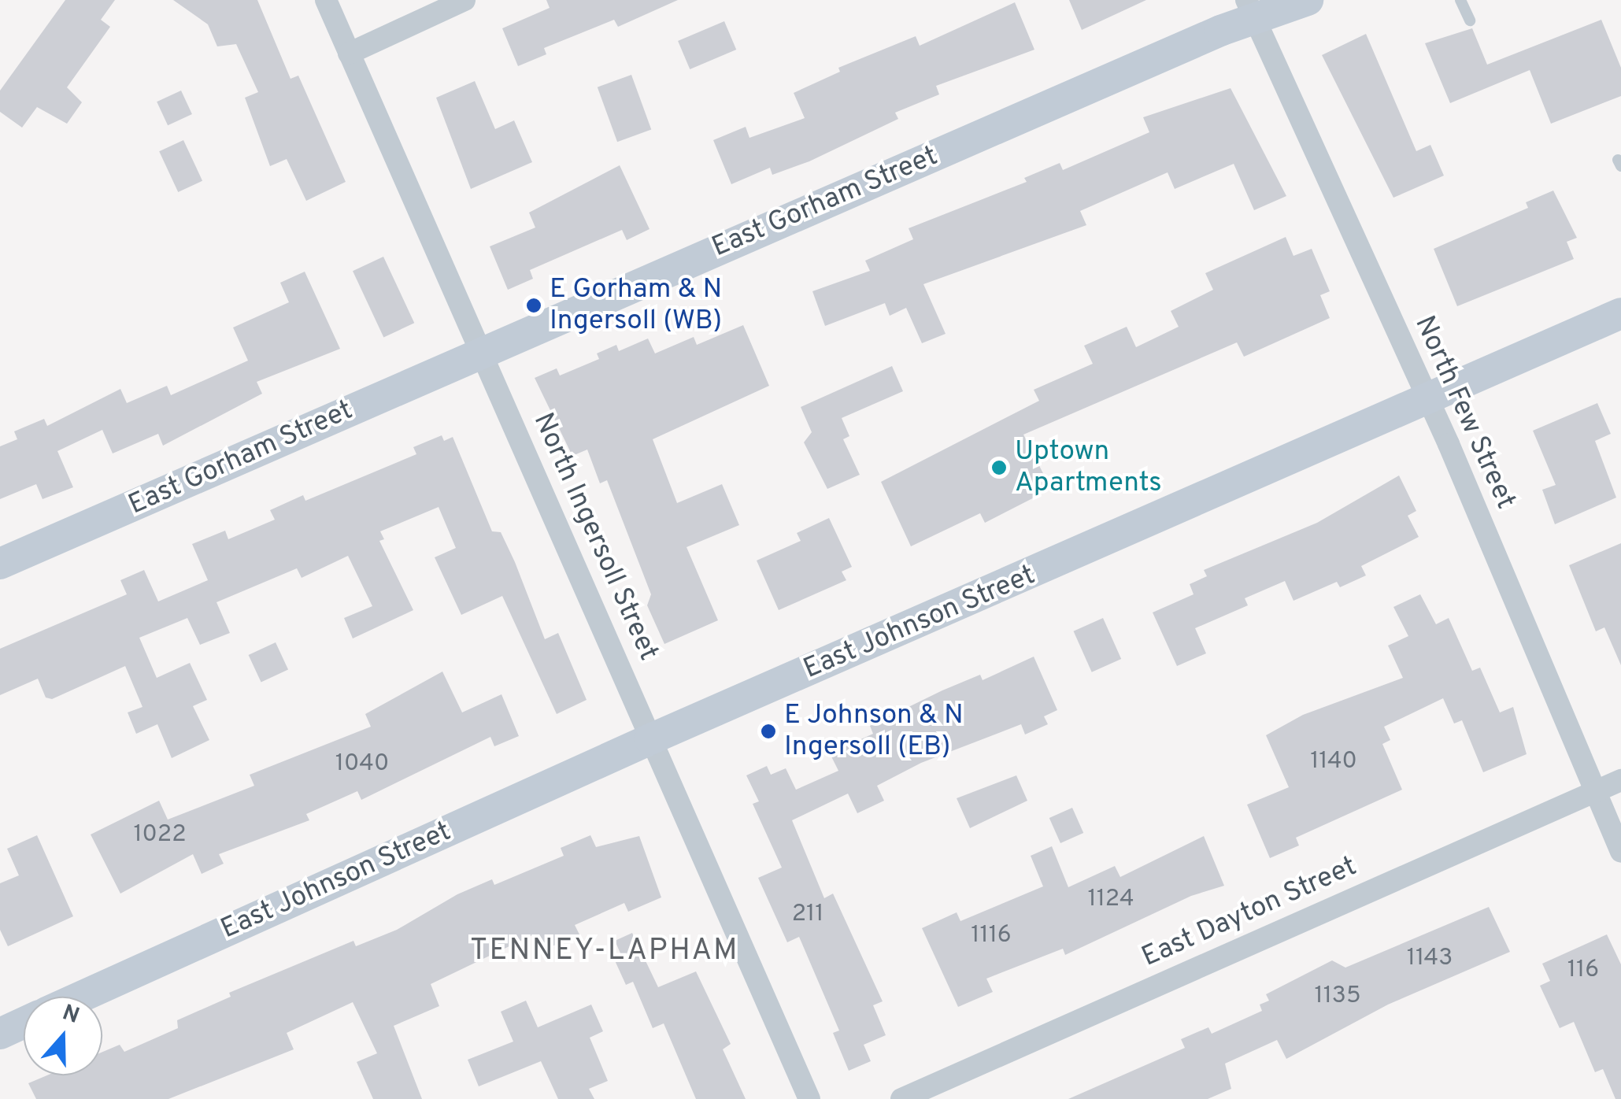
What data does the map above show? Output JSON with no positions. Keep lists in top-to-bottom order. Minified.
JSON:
{"streets":{"main road":["East Gorham Street","East Johnson Street"],"street":["North Few Street","North Ingersoll Street","East Dayton Street"]},"crossings":[["East Gorham Street","North Few Street"],["East Gorham Street","North Ingersoll Street"],["North Few Street","East Johnson Street"],["North Few Street","East Dayton Street"],["North Ingersoll Street","East Johnson Street"]],"districts":["TENNEY-LAPHAM"],"places":["E Gorham & N Ingersoll (WB)","Uptown Apartments","E Johnson & N Ingersoll (EB)"],"house_numbers":["1140","1040","1022","1124","211","1116","1143","116","1135"],"north":"top"}
